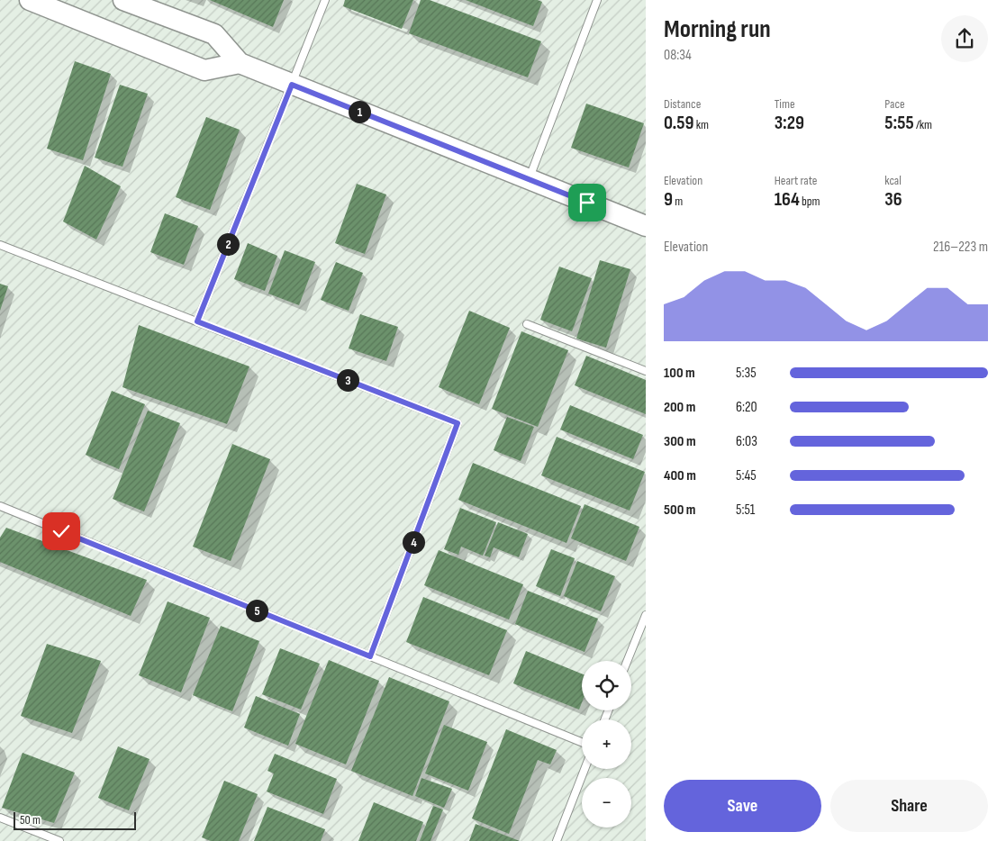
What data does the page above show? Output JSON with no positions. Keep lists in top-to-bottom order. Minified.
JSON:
{"scale_bar":"50 m","page":{"heading":["Morning run","08:34"],"stats":[["Distance","0.59 km"],["Time","3:29"],["Pace","5:55 /km"],["Elevation","9 m"],["Heart rate","164 bpm"],["kcal","36"]],"pins":["1","2","3","4","5"],"chart":["Elevation","216–223 m"],"list":[{"name":"100 m","note":"5:35"},{"name":"200 m","note":"6:20"},{"name":"300 m","note":"6:03"},{"name":"400 m","note":"5:45"},{"name":"500 m","note":"5:51"}],"map_buttons":["+","−"],"buttons":["Save","Share"],"scale":"50 m"}}
